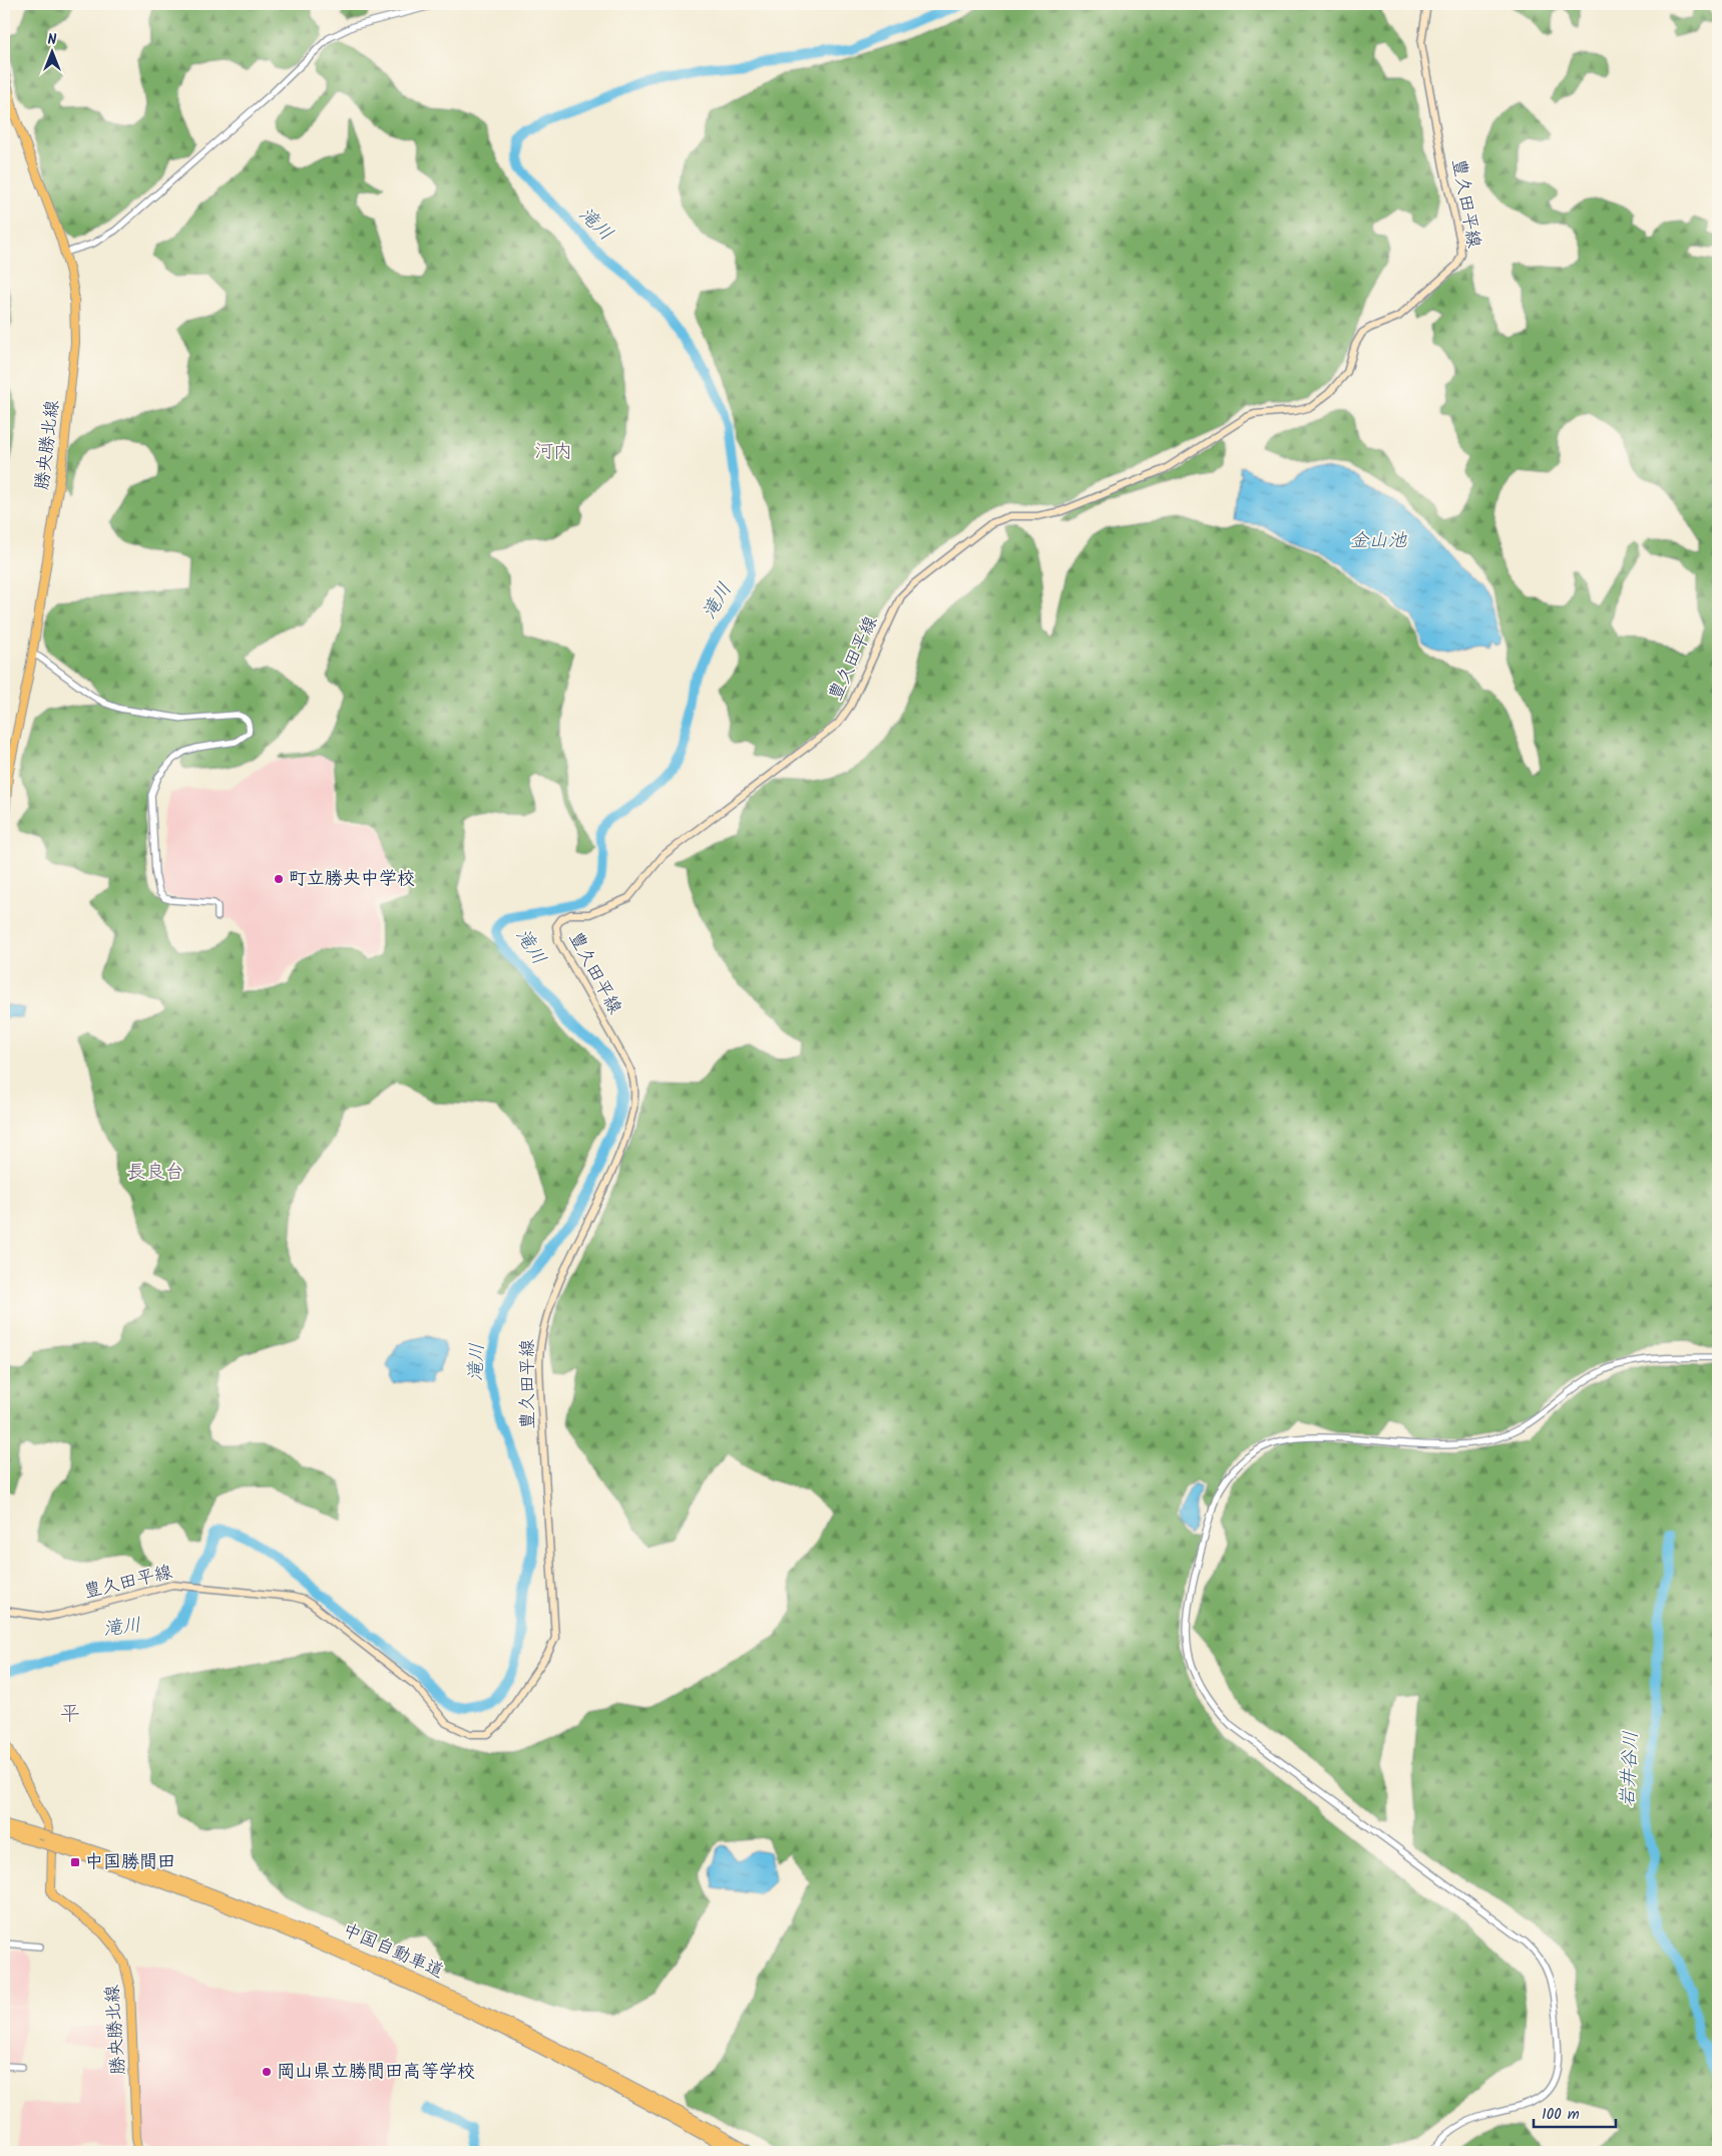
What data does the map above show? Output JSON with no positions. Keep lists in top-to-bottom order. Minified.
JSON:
{"streets":{"highway":["中国自動車道"],"main road":["豊久田平線","勝央勝北線"]},"districts":["河内","長良台","平"],"water":["滝川","金山池","岩井谷川"],"places":{"other":["町立勝央中学校","岡山県立勝間田高等学校"],"transit":["中国勝間田"]},"scale_bar":"100 m","north":"top"}
